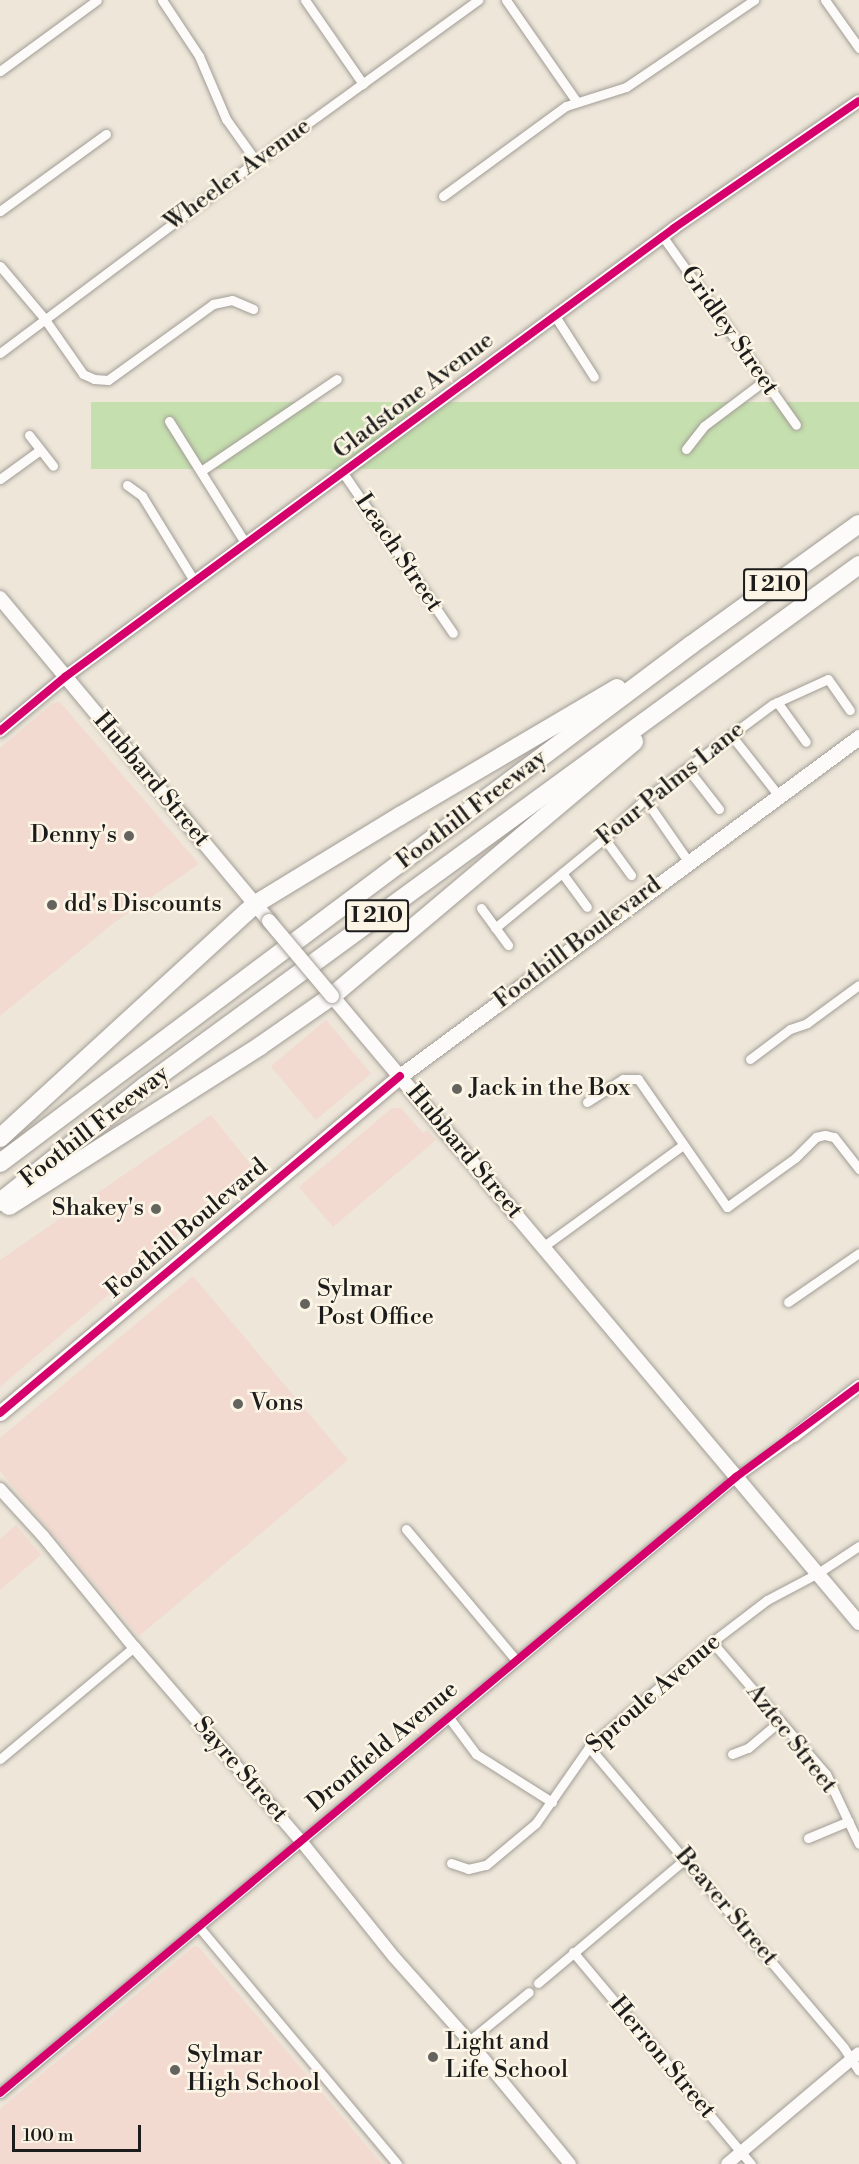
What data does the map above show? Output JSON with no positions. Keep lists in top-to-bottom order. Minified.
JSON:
{"streets":{"highway":["I 210","Foothill Freeway"],"main road":["Hubbard Street","Foothill Boulevard"],"street":["Wheeler Avenue","Gridley Street","Gladstone Avenue","Leach Street","Four Palms Lane","Sproule Avenue","Aztec Street","Dronfield Avenue","Sayre Street","Beaver Street","Herron Street"]},"crossings":[["Gridley Street","Gladstone Avenue"],["Gladstone Avenue","Leach Street"],["Gladstone Avenue","Hubbard Street"],["Hubbard Street","Foothill Boulevard"],["Hubbard Street","Sproule Avenue"],["Hubbard Street","Dronfield Avenue"],["Sproule Avenue","Aztec Street"],["Sproule Avenue","Beaver Street"],["Dronfield Avenue","Sayre Street"]],"places":["Denny's","dd's Discounts","Jack in the Box","Shakey's","Sylmar Post Office","Vons","Light and Life School","Sylmar High School"],"scale_bar":"100 m"}
